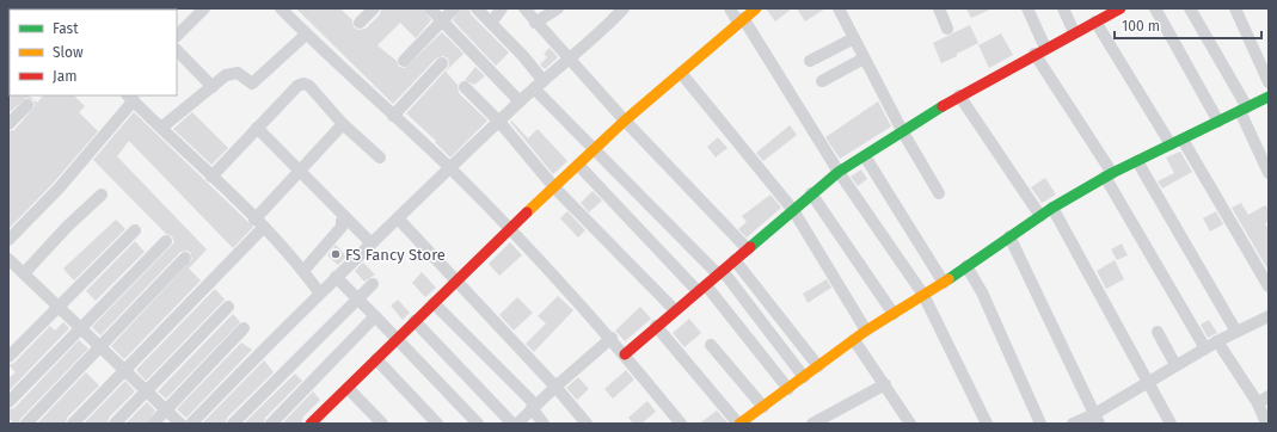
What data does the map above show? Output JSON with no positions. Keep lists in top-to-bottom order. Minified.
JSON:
{"places":["FS Fancy Store"],"legend":["Fast","Slow","Jam"],"scale_bar":"100 m"}
